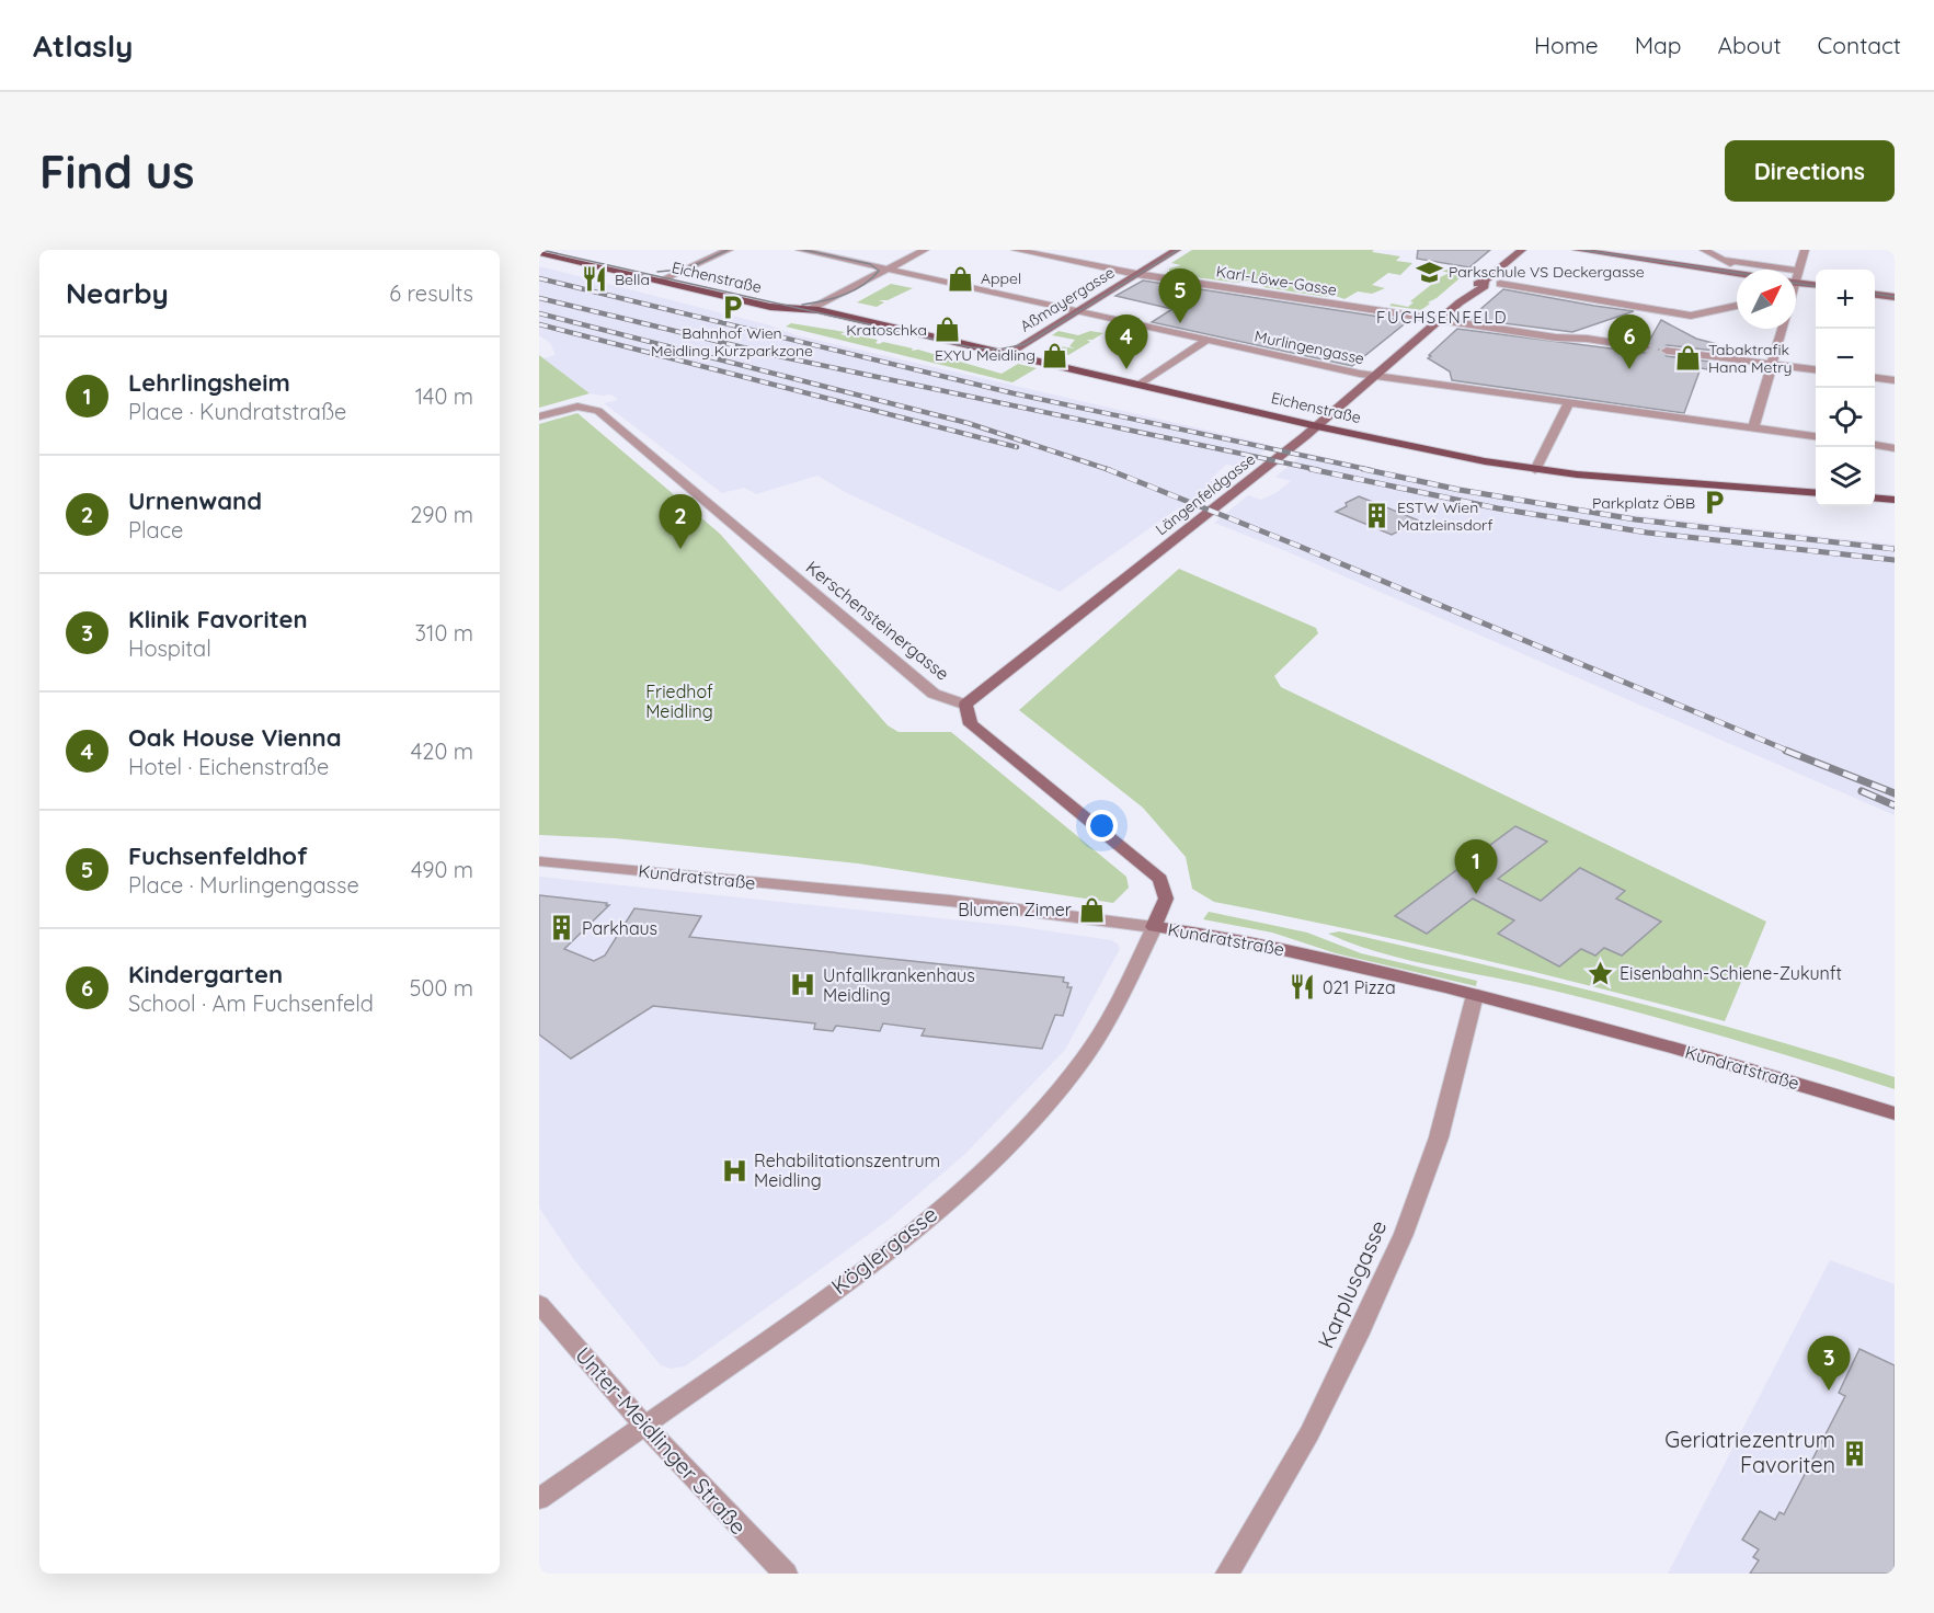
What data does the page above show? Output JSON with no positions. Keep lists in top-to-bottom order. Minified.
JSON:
{"streets":{"main road":["Eichenstraße"],"street":["Karl-Löwe-Gasse","Aßmayergasse","Murlingengasse","Längenfeldgasse","Kerschensteinergasse","Kundratstraße","Köglergasse","Karplusgasse","Unter-Meidlinger Straße"]},"crossings":[["Eichenstraße","Aßmayergasse"],["Eichenstraße","Längenfeldgasse"],["Karl-Löwe-Gasse","Aßmayergasse"],["Karl-Löwe-Gasse","Längenfeldgasse"],["Aßmayergasse","Murlingengasse"],["Murlingengasse","Längenfeldgasse"],["Längenfeldgasse","Kerschensteinergasse"],["Kundratstraße","Köglergasse"],["Kundratstraße","Karplusgasse"],["Köglergasse","Unter-Meidlinger Straße"]],"districts":["FUCHSENFELD"],"parks":["Friedhof Meidling"],"places":{"school or university":["Parkschule VS Deckergasse"],"shop":["Appel","Kratoschka","EXYU Meidling","Tabaktrafik Hana Metry","Blumen Zimer"],"restaurant":["Bella","021 Pizza"],"parking":["Bahnhof Wien Meidling Kurzparkzone","Parkplatz ÖBB"],"building":["ESTW Wien Matzleinsdorf","Parkhaus","Geriatriezentrum Favoriten"],"place":["Eisenbahn-Schiene-Zukunft"],"hospital":["Unfallkrankenhaus Meidling","Rehabilitationszentrum Meidling"]},"north":"top right","page":{"header":"Atlasly","nav":["Home","Map","About","Contact"],"buttons":"Directions","title":"Find us","heading":["Nearby","6 results"],"pins":["5","4","6","2","1","3"],"map_buttons":["+","−"],"list":[{"mark":"1","name":"Lehrlingsheim","note":"Place · Kundratstraße","value":"140 m"},{"mark":"2","name":"Urnenwand","note":"Place","value":"290 m"},{"mark":"3","name":"Klinik Favoriten","note":"Hospital","value":"310 m"},{"mark":"4","name":"Oak House Vienna","note":"Hotel · Eichenstraße","value":"420 m"},{"mark":"5","name":"Fuchsenfeldhof","note":"Place · Murlingengasse","value":"490 m"},{"mark":"6","name":"Kindergarten","note":"School · Am Fuchsenfeld","value":"500 m"}]}}
